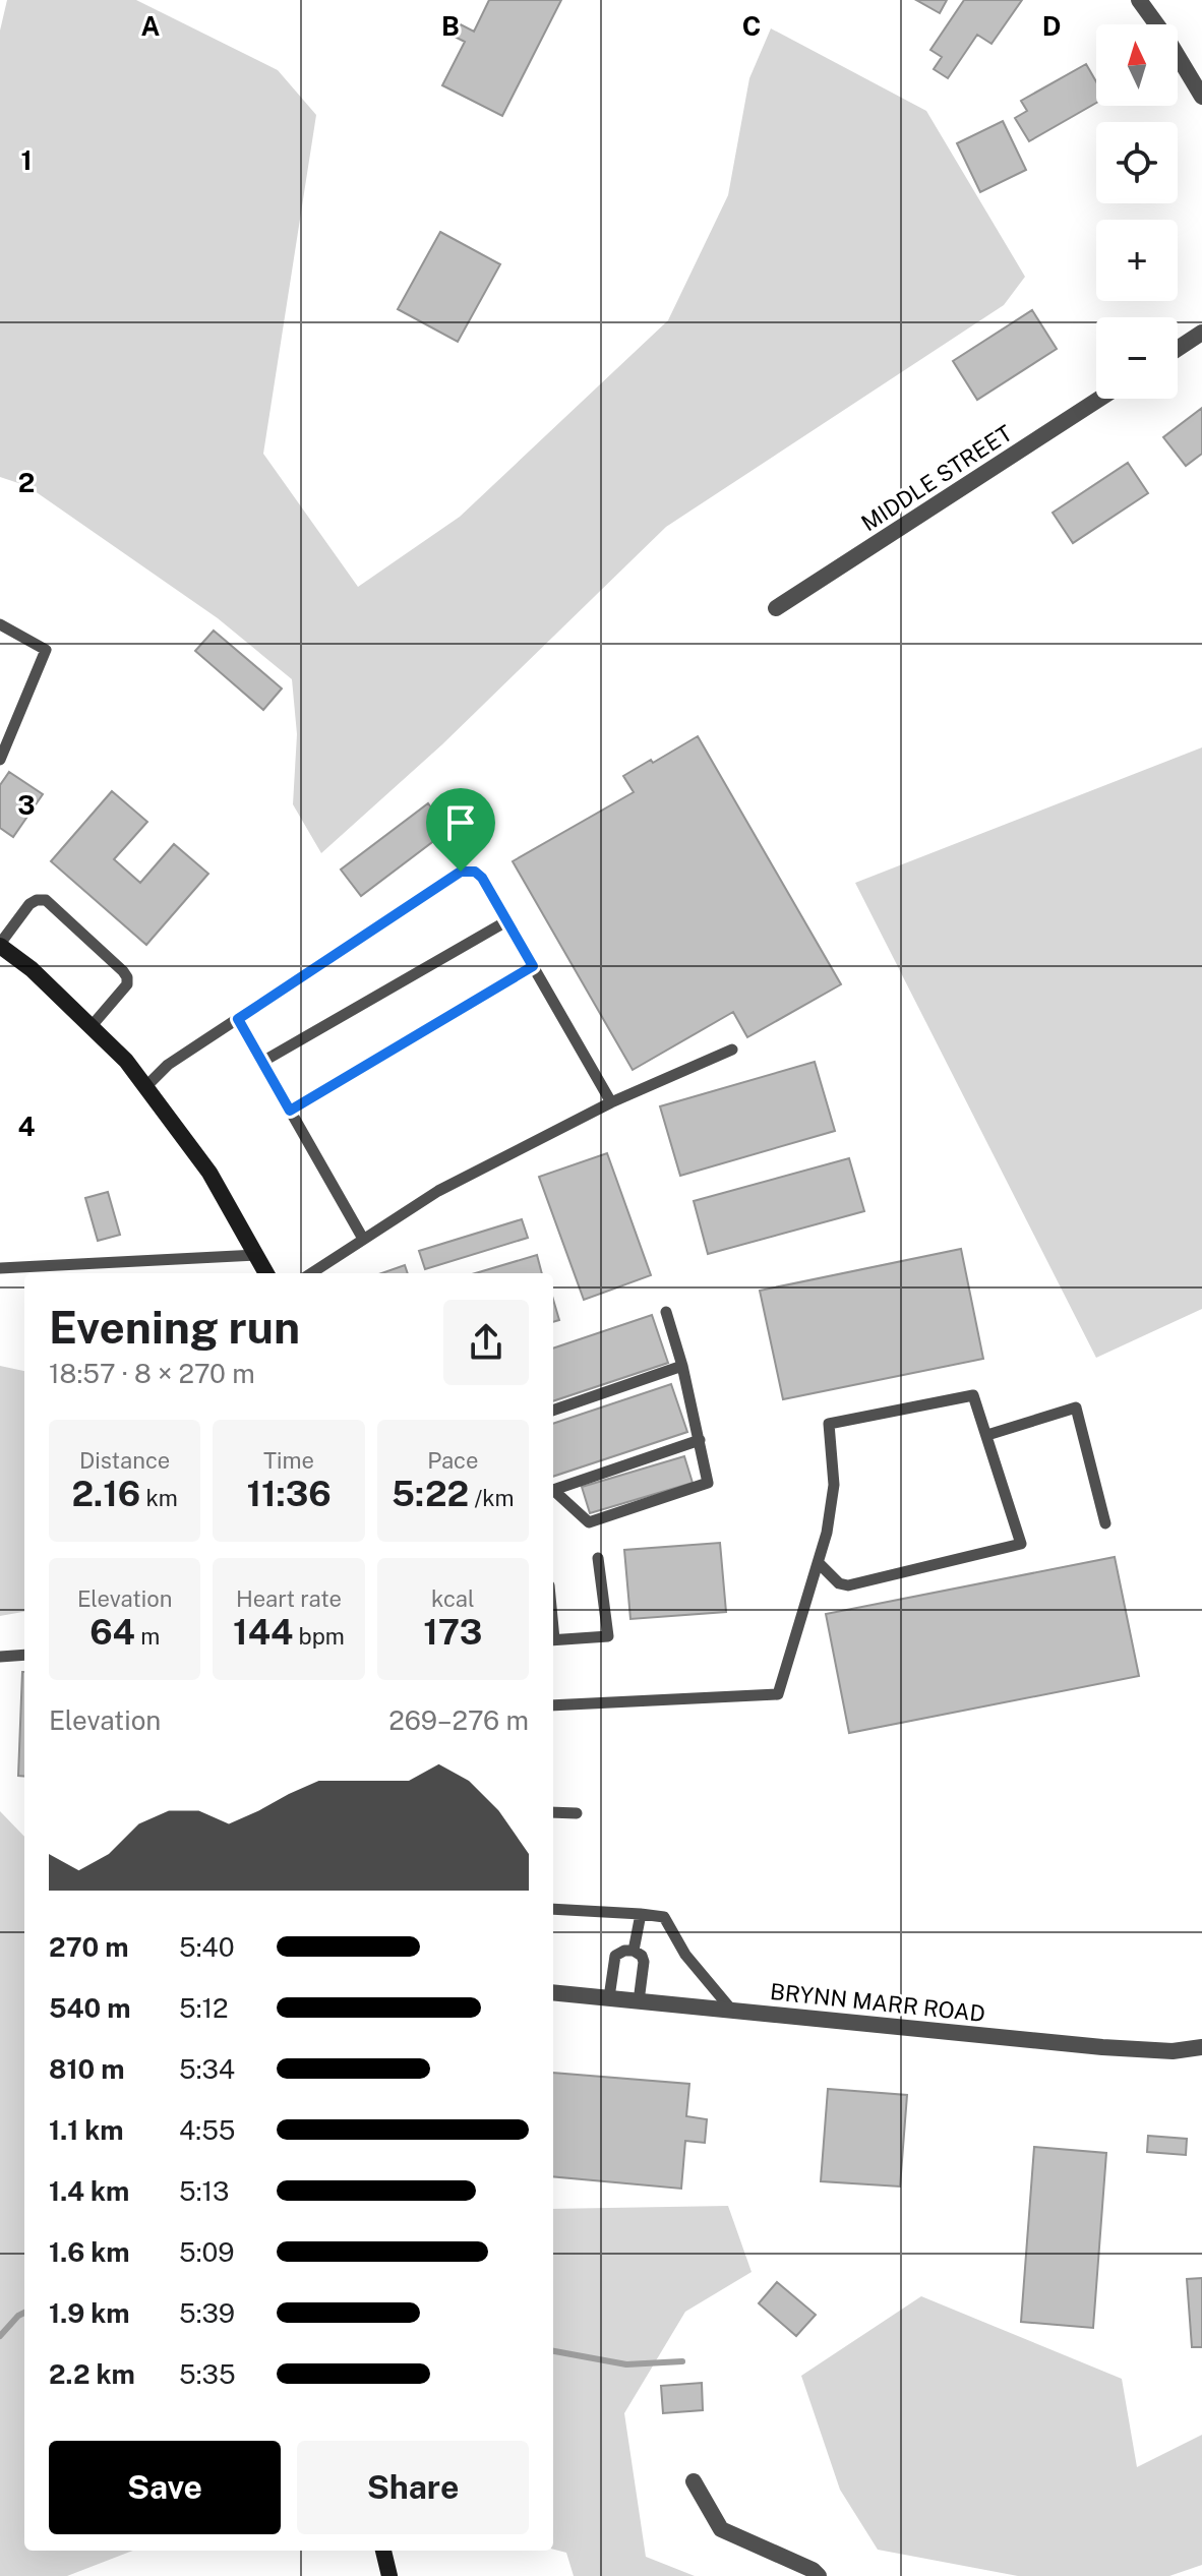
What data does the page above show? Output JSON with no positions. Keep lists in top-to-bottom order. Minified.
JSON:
{"streets":{"street":["MIDDLE STREET","BRYNN MARR ROAD"]},"north":"top","page":{"map_buttons":["+","−"],"heading":["Evening run","18:57 · 8 × 270 m"],"stats":[["Distance","2.16 km"],["Time","11:36"],["Pace","5:22 /km"],["Elevation","64 m"],["Heart rate","144 bpm"],["kcal","173"]],"chart":["Elevation","269–276 m"],"list":[{"name":"270 m","note":"5:40"},{"name":"540 m","note":"5:12"},{"name":"810 m","note":"5:34"},{"name":"1.1 km","note":"4:55"},{"name":"1.4 km","note":"5:13"},{"name":"1.6 km","note":"5:09"},{"name":"1.9 km","note":"5:39"},{"name":"2.2 km","note":"5:35"}],"buttons":["Save","Share"]},"grid":{"columns":["A","B","C","D"],"rows":["1","2","3","4"]}}
